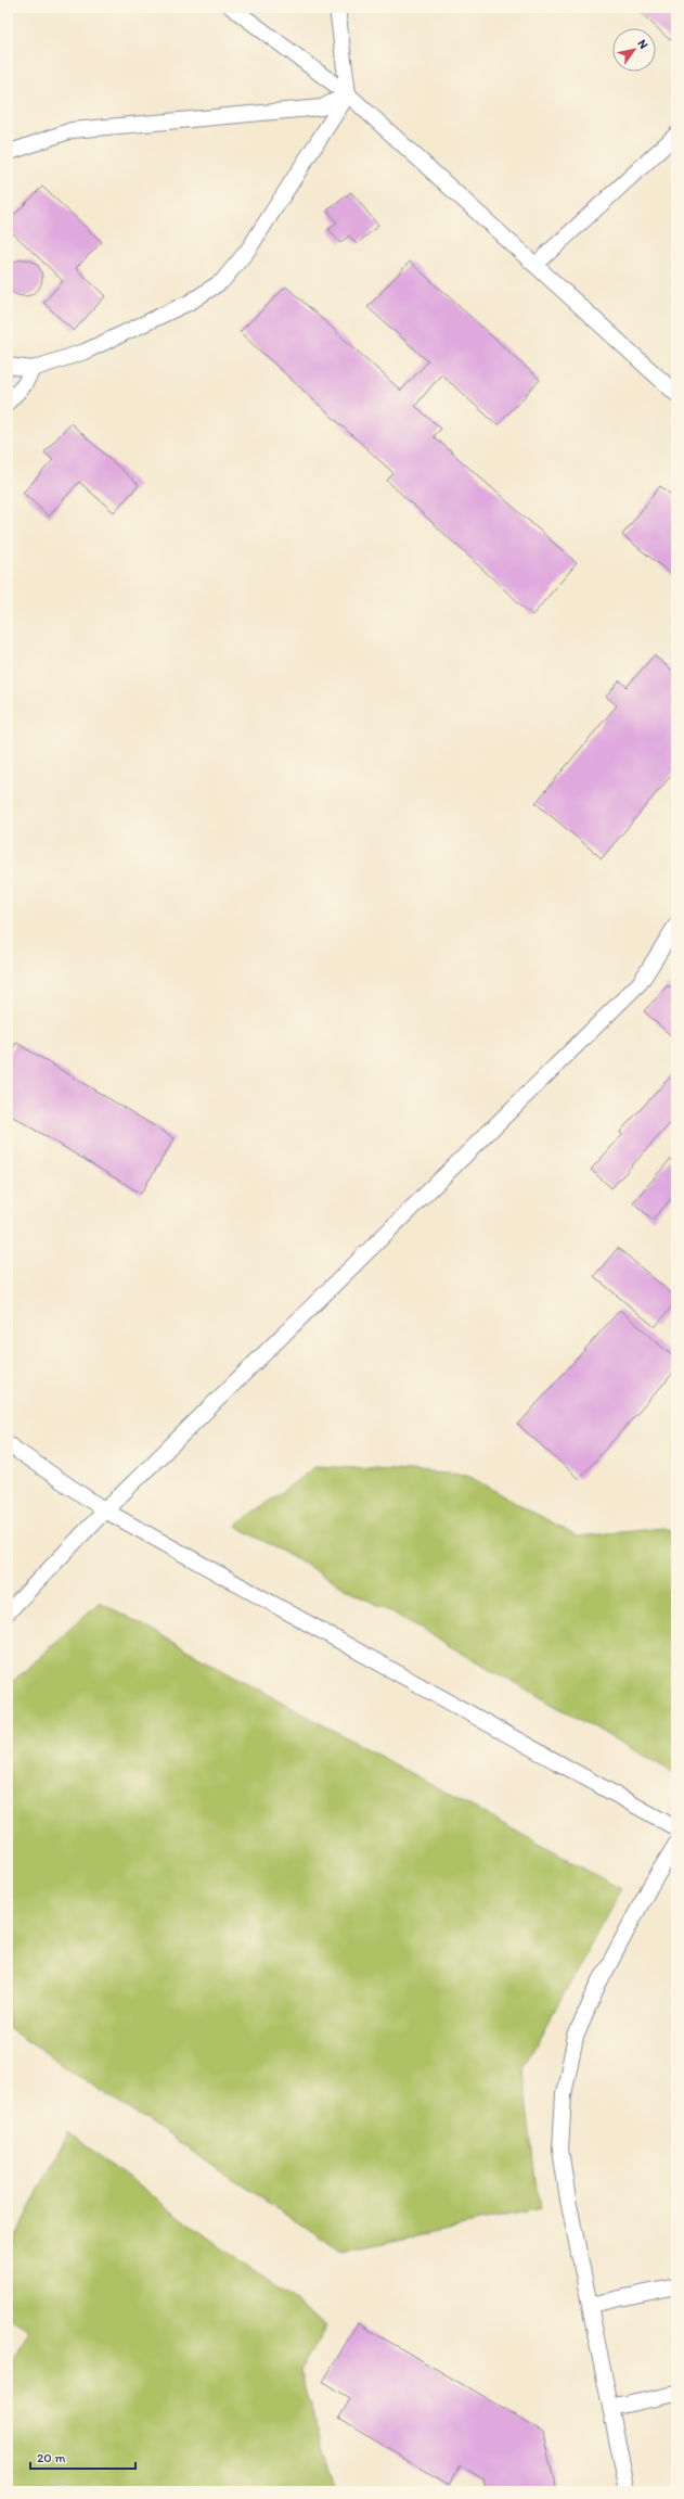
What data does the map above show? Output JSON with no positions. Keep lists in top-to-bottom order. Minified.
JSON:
{"scale_bar":"20 m","north":"top right"}
